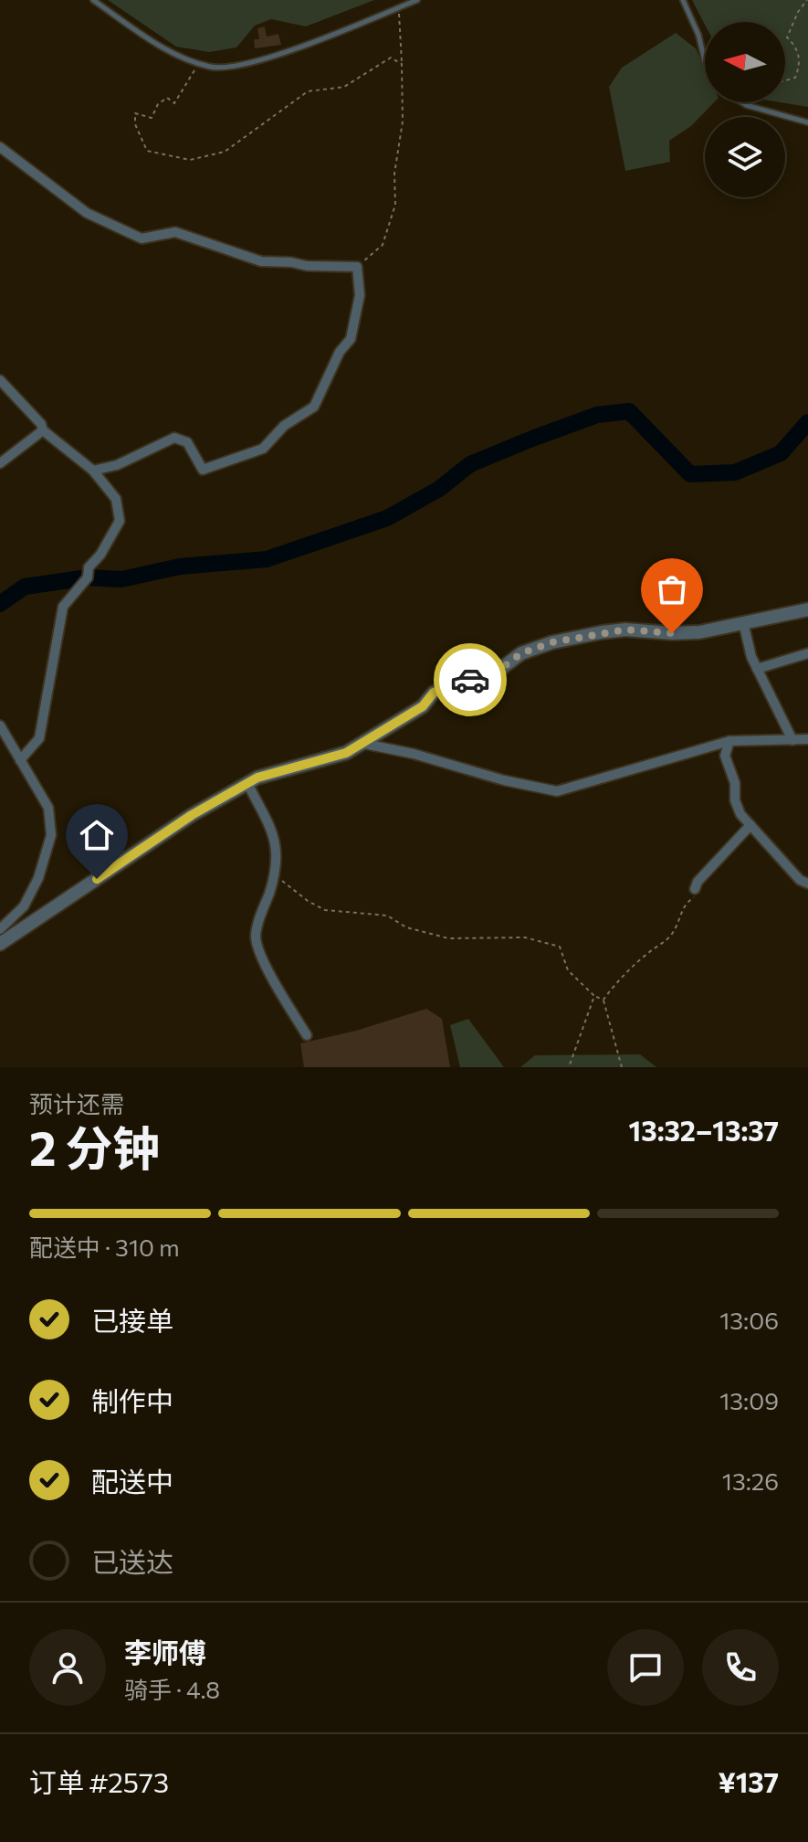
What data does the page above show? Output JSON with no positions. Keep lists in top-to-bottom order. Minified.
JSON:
{"north":"left","page":{"heading":["2 分钟","预计还需","13:32–13:37"],"panel":["李师傅","骑手 · 4.8","订单 #2573","¥137"],"bar":"配送中 · 310 m","list":[["已接单","13:06"],["制作中","13:09"],["配送中","13:26"],"已送达"]}}
